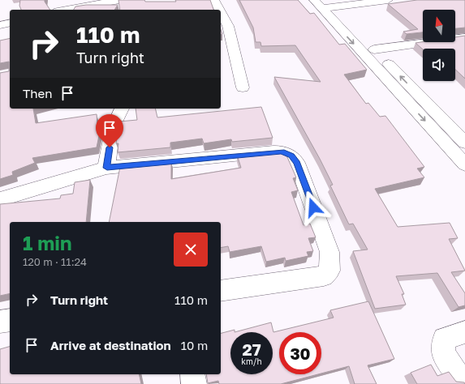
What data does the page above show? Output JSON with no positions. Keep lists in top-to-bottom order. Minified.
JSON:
{"north":"top","page":{"turn":["110 m","Turn right"],"then":"Then","heading":["1 min","120 m · 11:24"],"list":[{"name":"Turn right","value":"110 m"},{"name":"Arrive at destination","value":"10 m"}],"speed":"27 km/h","limit":"30"}}
